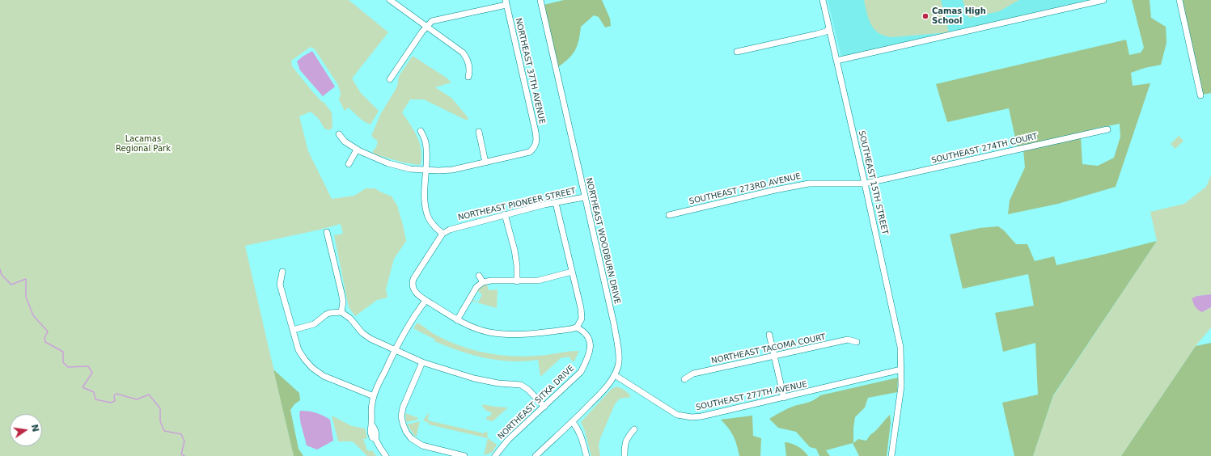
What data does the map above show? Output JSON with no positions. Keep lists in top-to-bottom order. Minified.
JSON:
{"streets":{"street":["NORTHEAST 37TH AVENUE","SOUTHEAST 274TH COURT","SOUTHEAST 15TH STREET","SOUTHEAST 273RD AVENUE","NORTHEAST PIONEER STREET","NORTHEAST WOODBURN DRIVE","NORTHEAST TACOMA COURT","SOUTHEAST 277TH AVENUE","NORTHEAST SITKA DRIVE"]},"crossings":[["SOUTHEAST 274TH COURT","SOUTHEAST 15TH STREET"],["SOUTHEAST 274TH COURT","SOUTHEAST 273RD AVENUE"],["SOUTHEAST 15TH STREET","SOUTHEAST 273RD AVENUE"],["SOUTHEAST 15TH STREET","SOUTHEAST 277TH AVENUE"],["NORTHEAST PIONEER STREET","NORTHEAST WOODBURN DRIVE"],["NORTHEAST PIONEER STREET","NORTHEAST SITKA DRIVE"],["NORTHEAST WOODBURN DRIVE","SOUTHEAST 277TH AVENUE"]],"parks":["Lacamas Regional Park"],"places":["Camas High School"],"north":"right"}
